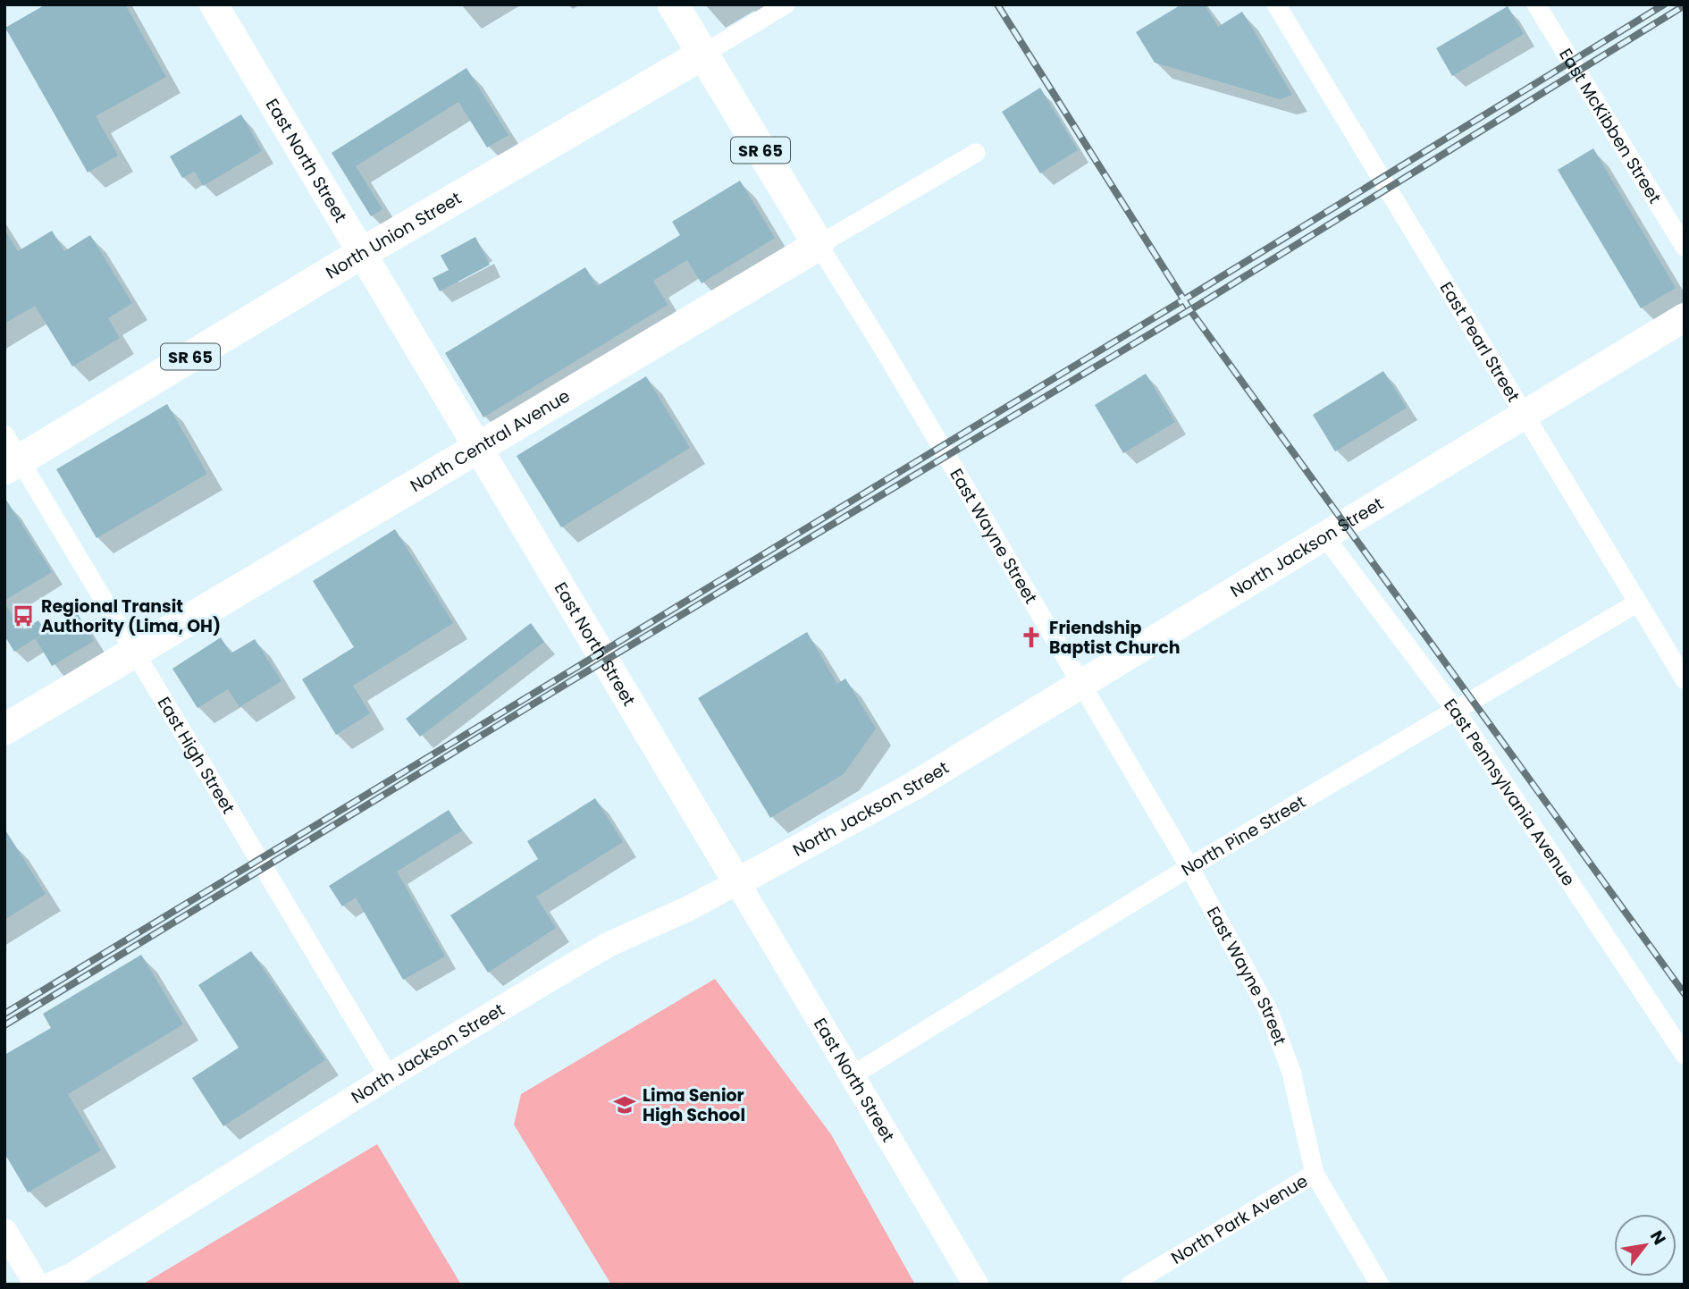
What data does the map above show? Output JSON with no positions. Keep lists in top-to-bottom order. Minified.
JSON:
{"streets":{"main road":["SR 65","East North Street","North Union Street","North Central Avenue","East Wayne Street","North Jackson Street"],"street":["East McKibben Street","East Pearl Street","East High Street","East Pennsylvania Avenue","North Pine Street","North Park Avenue"]},"crossings":[["East North Street","North Union Street"],["East North Street","North Central Avenue"],["East North Street","North Jackson Street"],["East North Street","North Pine Street"],["North Union Street","East Wayne Street"],["North Union Street","East High Street"],["East Pearl Street","North Jackson Street"],["East Pearl Street","North Pine Street"],["North Central Avenue","East Wayne Street"],["North Central Avenue","East High Street"],["East Wayne Street","North Jackson Street"],["East Wayne Street","North Pine Street"],["East Wayne Street","North Park Avenue"],["North Jackson Street","East High Street"],["North Jackson Street","East Pennsylvania Avenue"],["East Pennsylvania Avenue","North Pine Street"]],"places":{"bus stop":["Regional Transit Authority (Lima, OH)"],"church":["Friendship Baptist Church"],"school or university":["Lima Senior High School"]},"north":"top right"}
